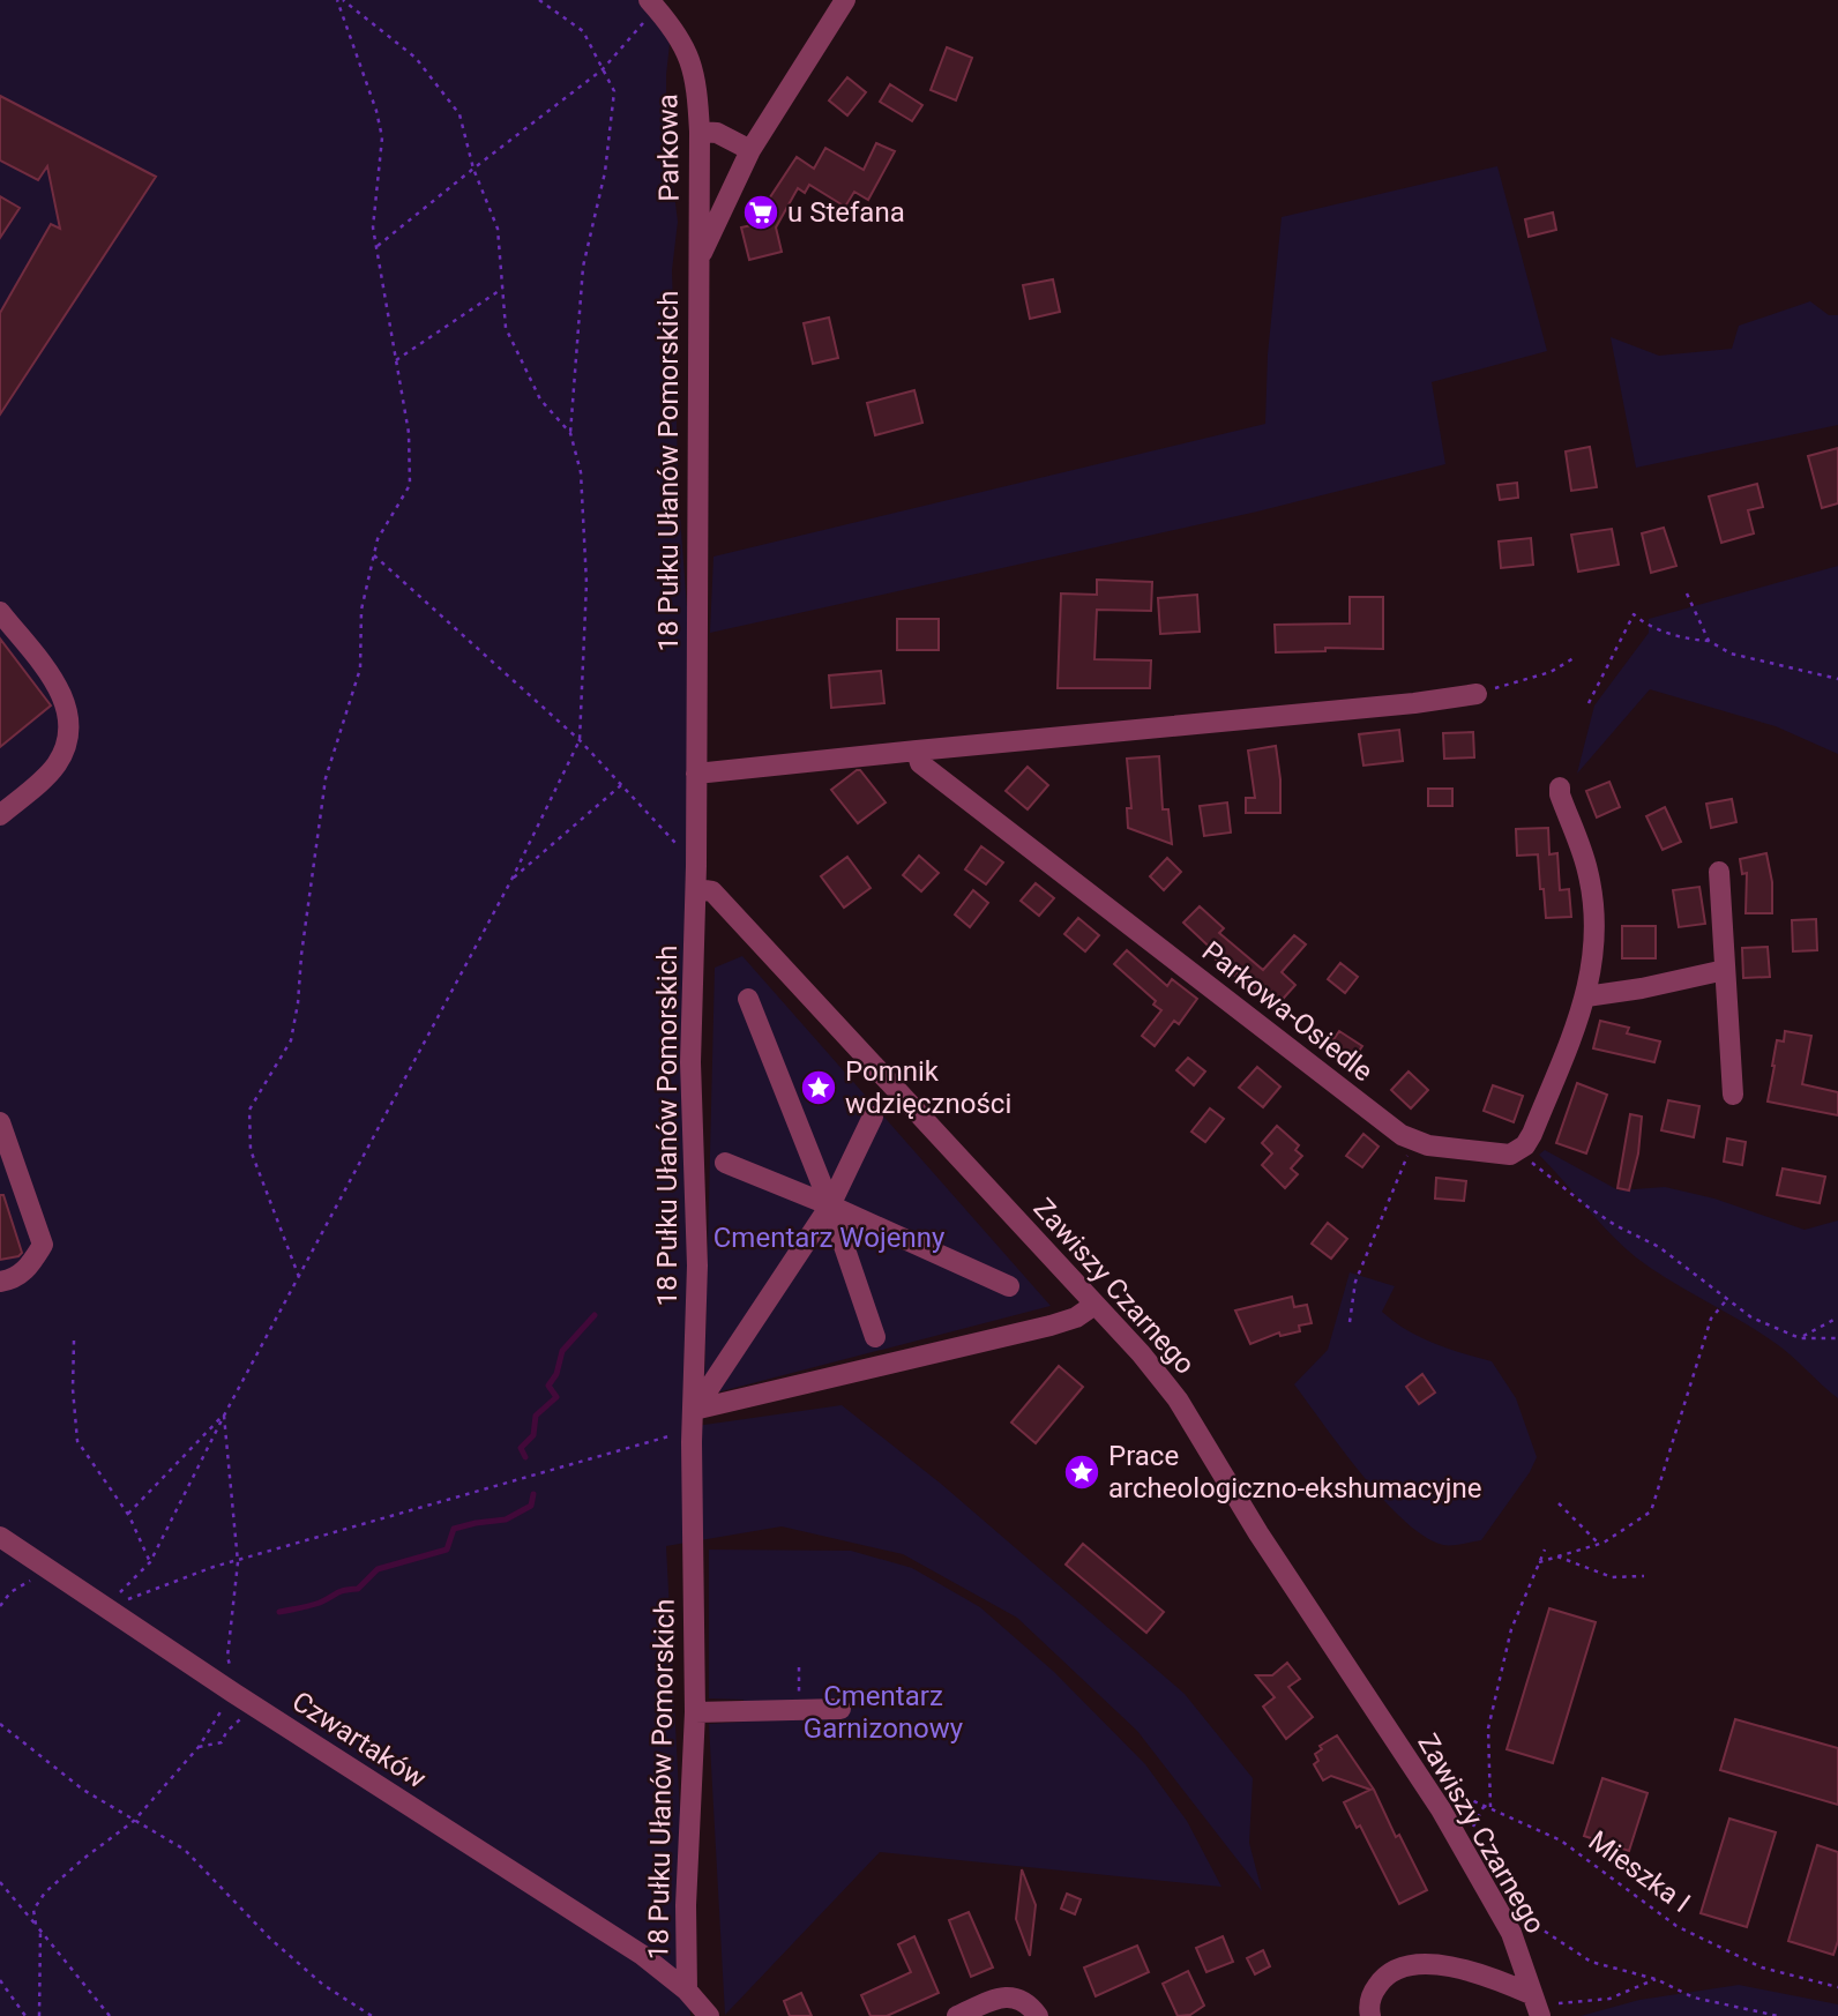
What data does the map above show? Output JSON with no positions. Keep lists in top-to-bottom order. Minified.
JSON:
{"streets":{"street":["Parkowa","18 Pułku Ułanów Pomorskich","Parkowa-Osiedle","Zawiszy Czarnego","Czwartaków"],"path":["Mieszka I"]},"crossings":[["Parkowa","18 Pułku Ułanów Pomorskich"],["18 Pułku Ułanów Pomorskich","Zawiszy Czarnego"],["18 Pułku Ułanów Pomorskich","Czwartaków"],["Zawiszy Czarnego","Mieszka I"]],"parks":["Cmentarz Wojenny","Cmentarz Garnizonowy"],"places":{"supermarket":["u Stefana"],"place":["Pomnik wdzięczności","Prace archeologiczno-ekshumacyjne"]}}
